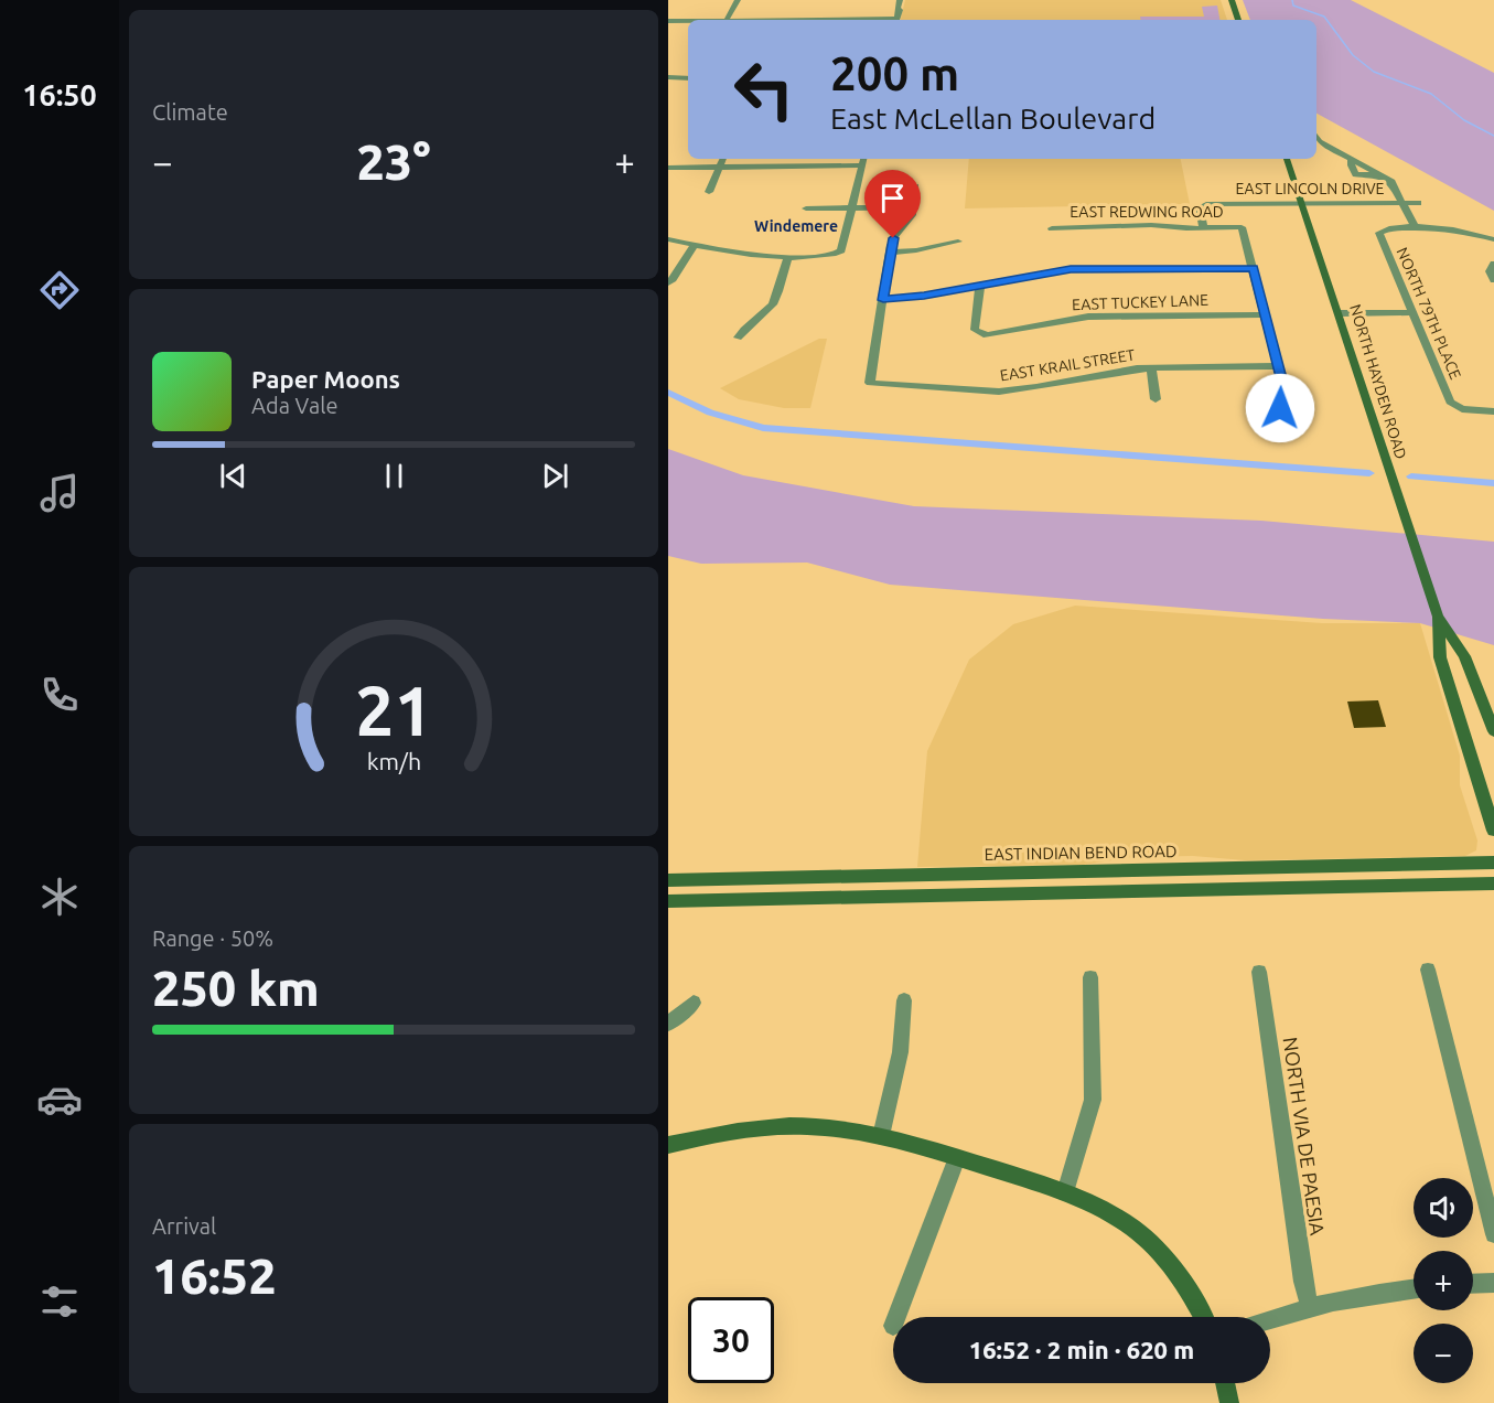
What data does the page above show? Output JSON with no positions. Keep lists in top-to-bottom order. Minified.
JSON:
{"streets":{"main road":["NORTH HAYDEN ROAD","EAST INDIAN BEND ROAD"],"street":["EAST LINCOLN DRIVE","EAST REDWING ROAD","EAST TUCKEY LANE","NORTH 79TH PLACE","EAST KRAIL STREET","NORTH VIA DE PAESIA"]},"crossings":[["EAST LINCOLN DRIVE","EAST REDWING ROAD"],["EAST LINCOLN DRIVE","NORTH HAYDEN ROAD"]],"districts":["Windemere"],"page":{"tabs":"16:50","tile":["Climate",["Range · 50%","250 km"],["Arrival","16:52"]],"turn":["200 m","East McLellan Boulevard"],"heat":["−","23°","+"],"song":["Paper Moons","Ada Vale"],"map_buttons":["+","−"],"limit":"30","trip":"16:52 · 2 min · 620 m","gauge":["21","km/h"]}}
